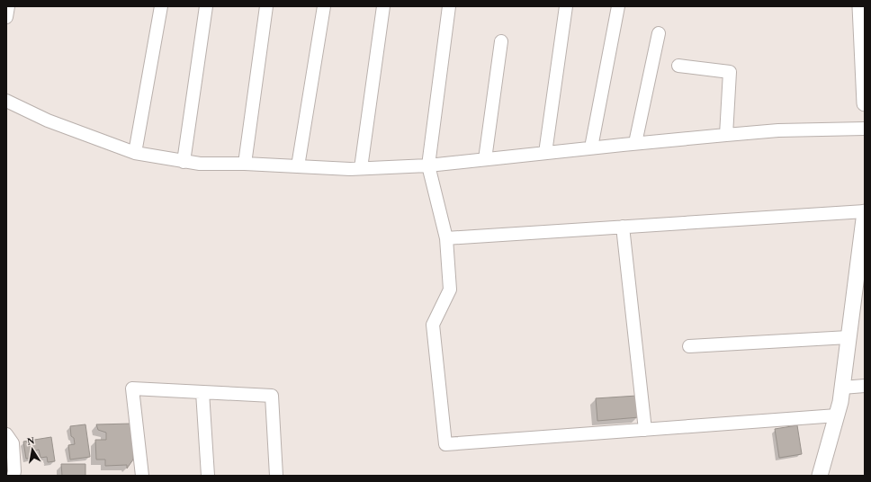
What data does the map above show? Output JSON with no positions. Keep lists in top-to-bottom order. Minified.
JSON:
{"north":"top"}
